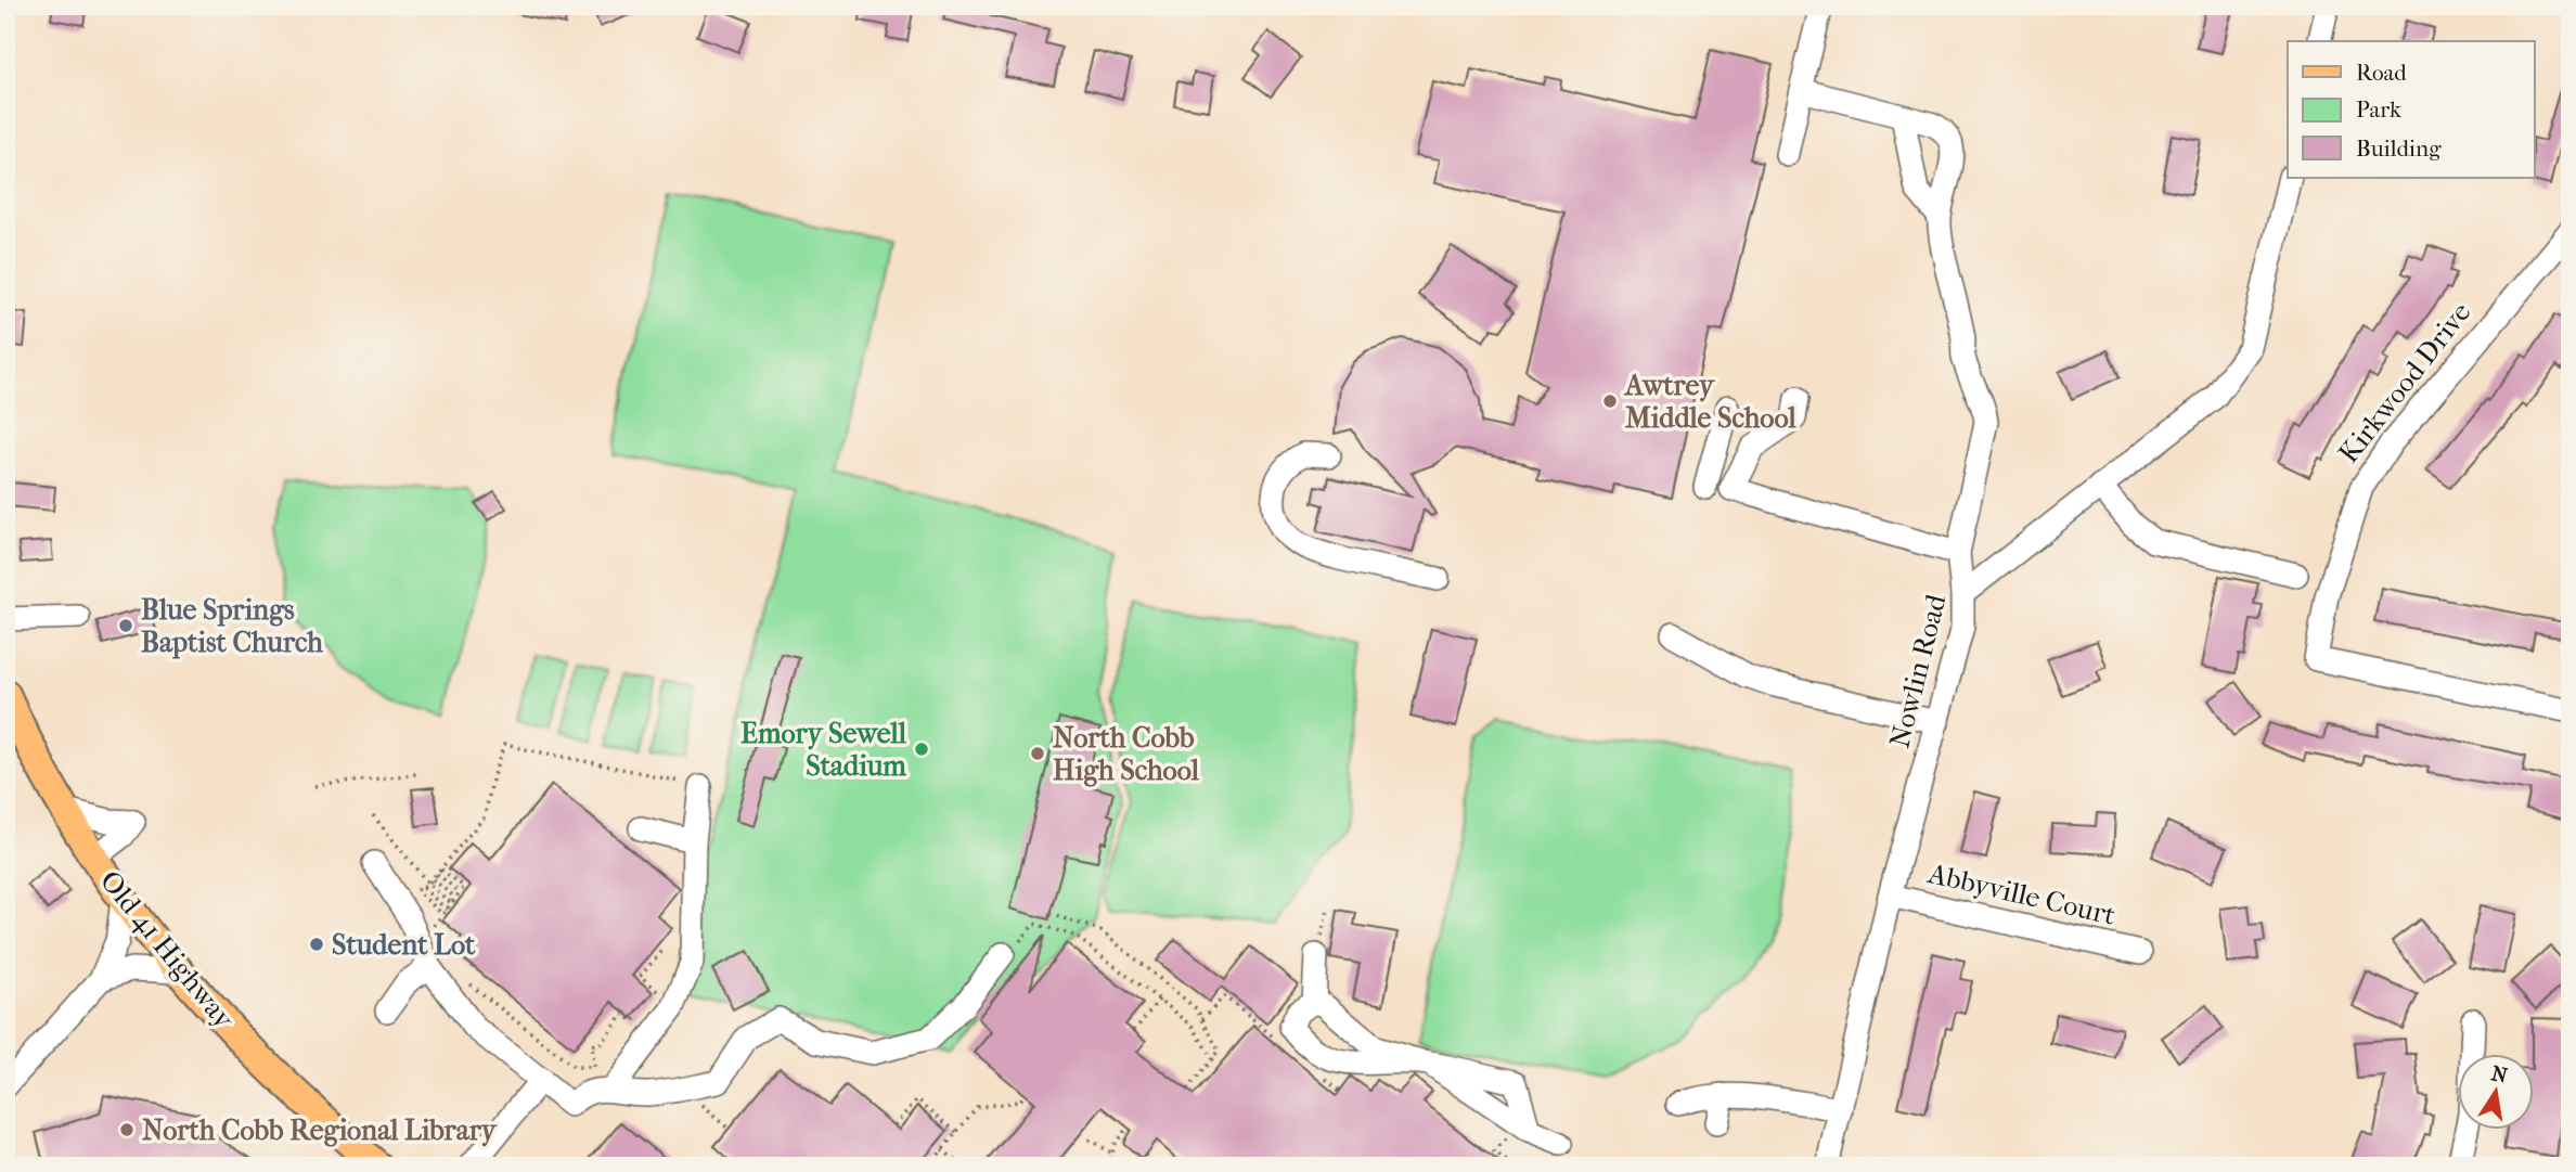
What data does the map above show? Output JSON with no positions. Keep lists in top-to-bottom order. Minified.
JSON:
{"streets":{"main road":["Old 41 Highway"],"street":["Kirkwood Drive","Nowlin Road","Abbyville Court"]},"crossings":[["Nowlin Road","Abbyville Court"]],"places":["Awtrey Middle School","Blue Springs Baptist Church","Emory Sewell Stadium","North Cobb High School","Student Lot","North Cobb Regional Library"],"legend":["Road","Park","Building"],"north":"top"}
